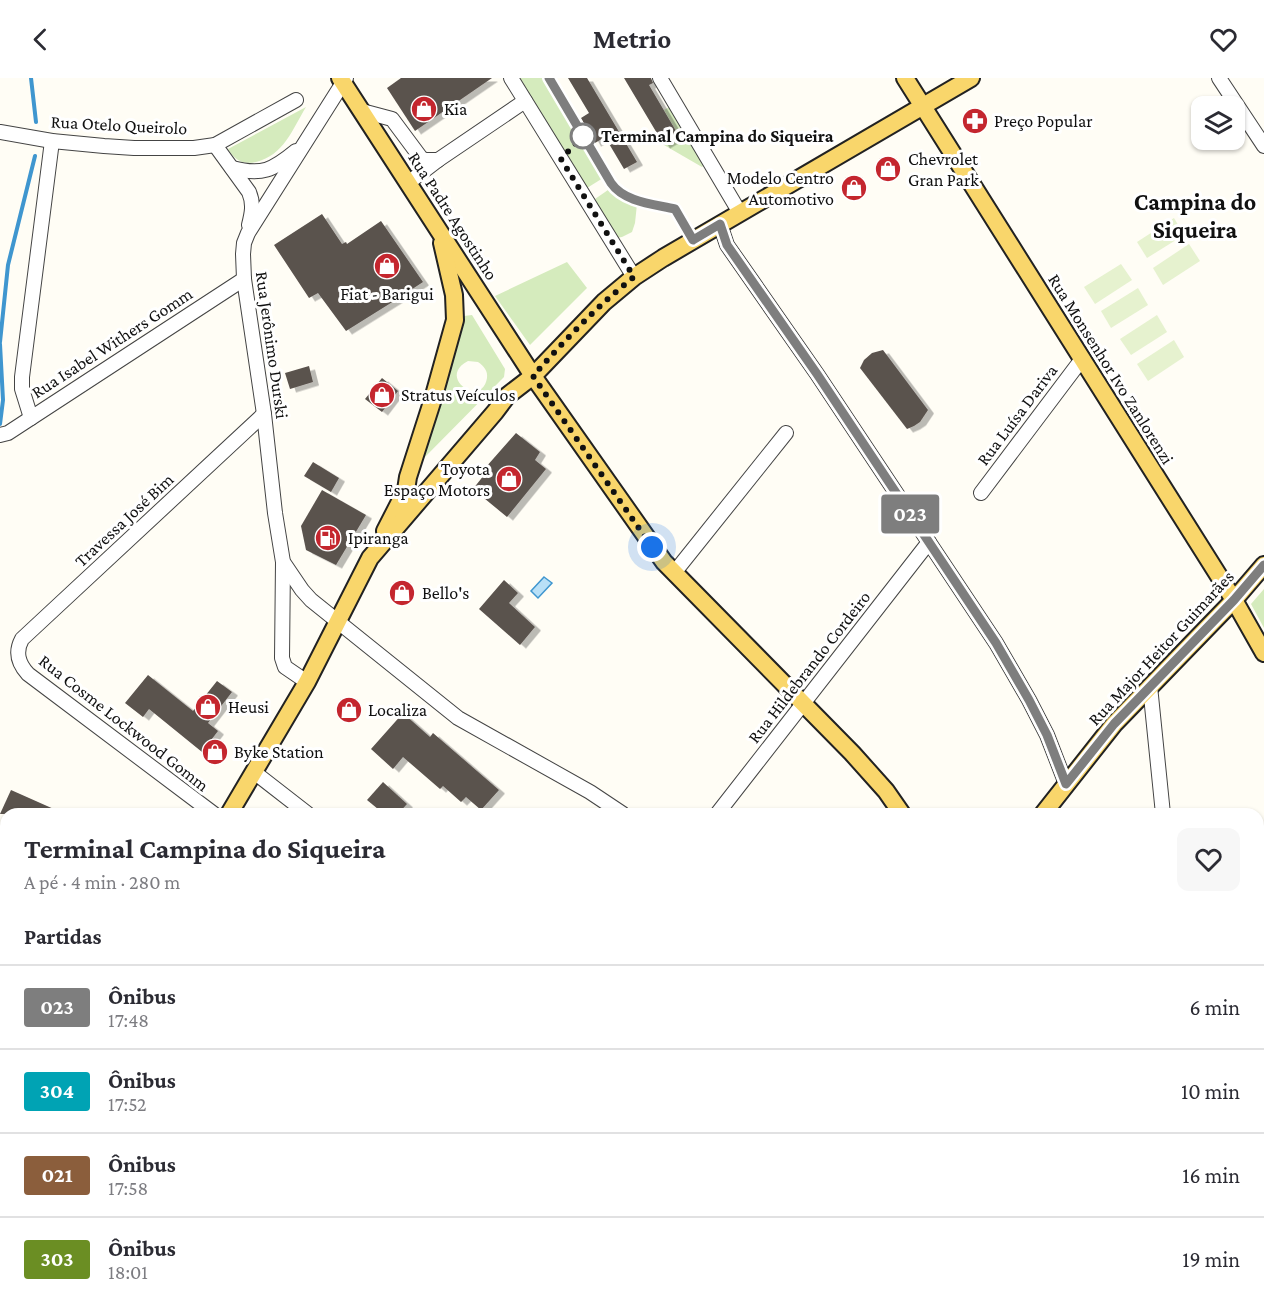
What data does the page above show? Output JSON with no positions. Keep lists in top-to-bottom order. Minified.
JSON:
{"streets":{"main road":["Rua Padre Agostinho","Rua Monsenhor Ivo Zanlorenzi","Rua Major Heitor Guimarães"],"street":["Rua Otelo Queirolo","Rua Isabel Withers Gomm","Rua Jerônimo Durski","Rua Luísa Dariva","Travessa José Bim","Rua Hildebrando Cordeiro","Rua Cosme Lockwood Gomm"]},"crossings":[["Rua Padre Agostinho","Rua Jerônimo Durski"],["Rua Padre Agostinho","Rua Hildebrando Cordeiro"],["Rua Isabel Withers Gomm","Rua Jerônimo Durski"],["Rua Jerônimo Durski","Travessa José Bim"],["Rua Monsenhor Ivo Zanlorenzi","Rua Luísa Dariva"],["Rua Monsenhor Ivo Zanlorenzi","Rua Major Heitor Guimarães"],["Travessa José Bim","Rua Cosme Lockwood Gomm"]],"districts":["Campina do Siqueira"],"places":{"shop":["Kia","Chevrolet Gran Park","Modelo Centro Automotivo","Fiat - Barigui","Stratus Veículos","Toyota Espaço Motors","Bello's","Heusi","Localiza","Byke Station"],"pharmacy":["Preço Popular"],"other":["Terminal Campina do Siqueira"],"fuel station":["Ipiranga"]},"lines":["bus line 023"],"page":{"header":"Metrio","on_map":"023","heading":[["Terminal Campina do Siqueira","A pé · 4 min · 280 m"],"Partidas"],"list":[{"mark":"023","name":"Ônibus","note":"17:48","value":"6 min"},{"mark":"304","name":"Ônibus","note":"17:52","value":"10 min"},{"mark":"021","name":"Ônibus","note":"17:58","value":"16 min"},{"mark":"303","name":"Ônibus","note":"18:01","value":"19 min"}]}}
